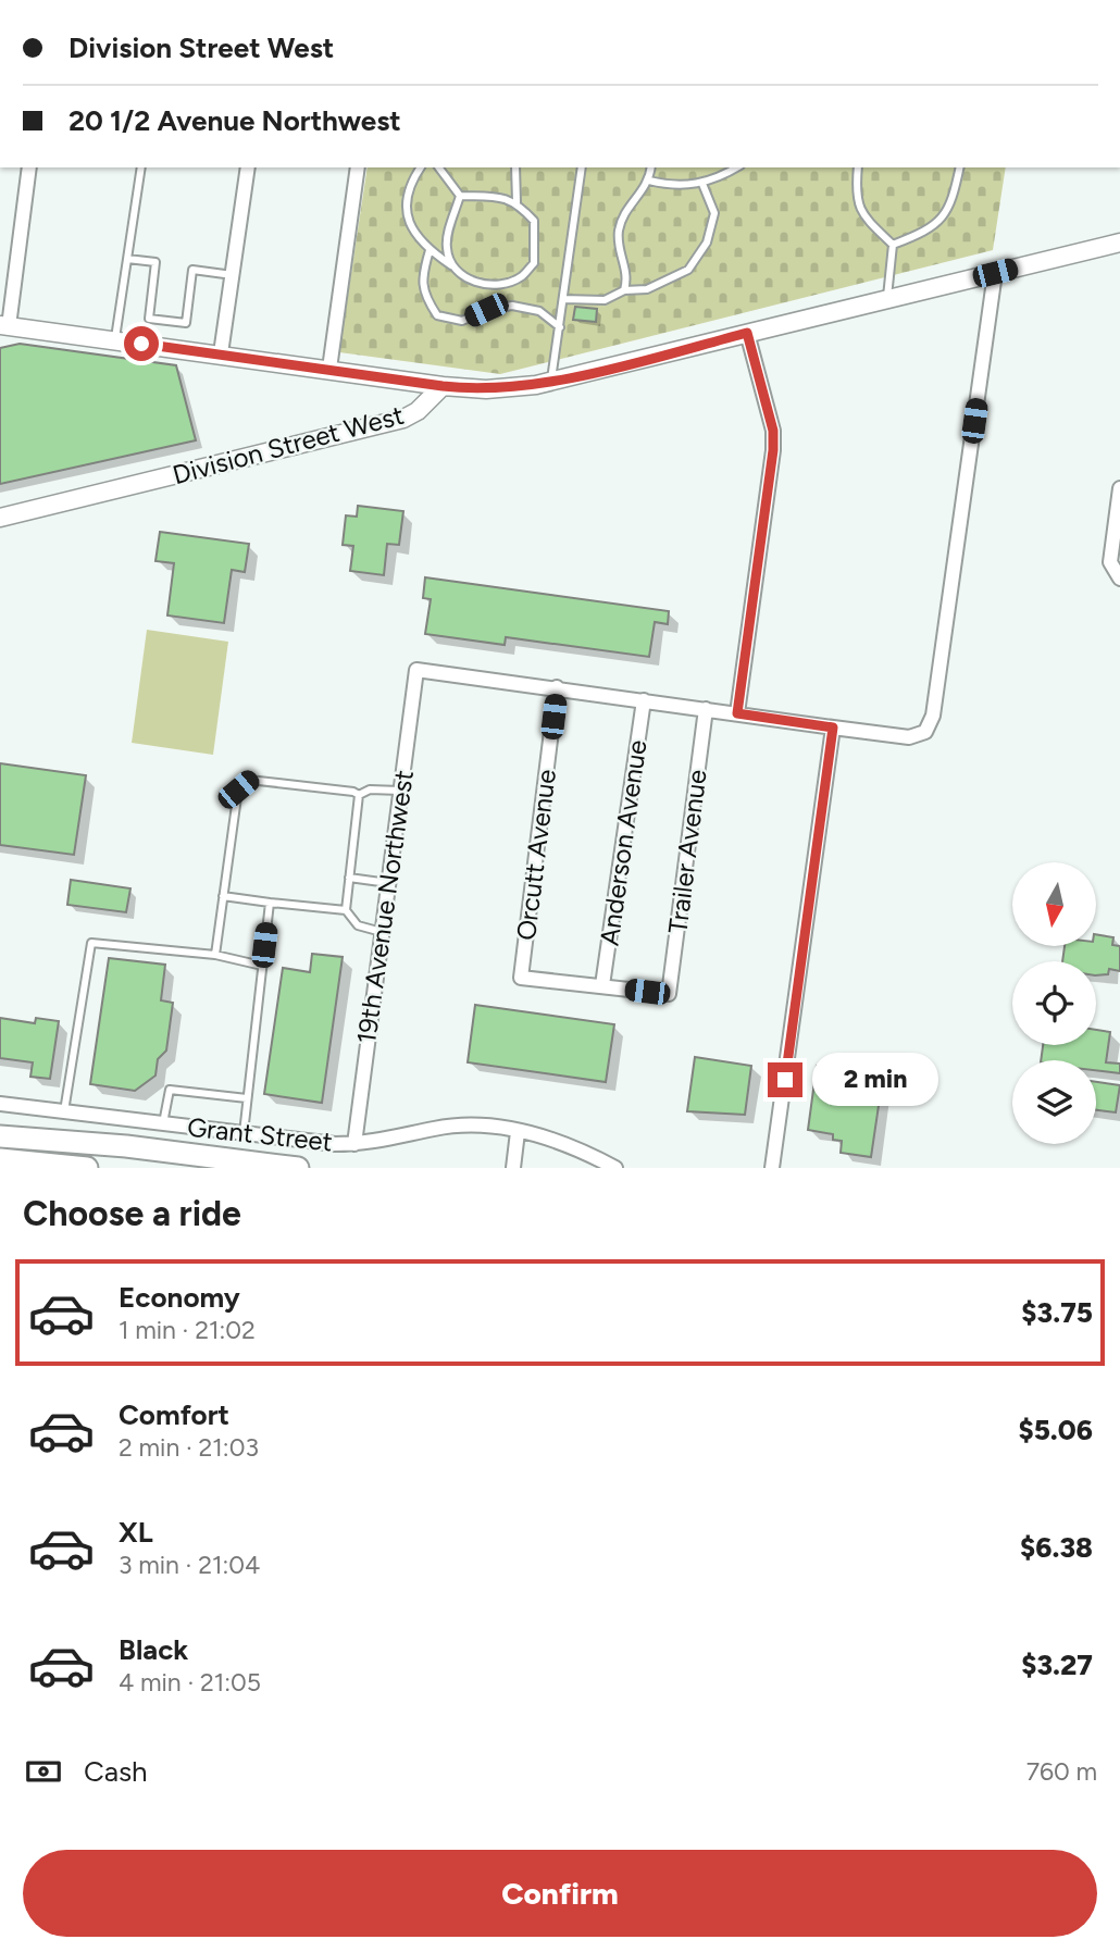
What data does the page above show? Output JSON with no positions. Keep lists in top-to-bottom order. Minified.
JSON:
{"streets":{"street":["Division Street West","Anderson Avenue","Trailer Avenue","Orcutt Avenue","19th Avenue Northwest","Grant Street"]},"crossings":[["Anderson Avenue","Trailer Avenue"],["Anderson Avenue","Orcutt Avenue"],["Trailer Avenue","Orcutt Avenue"],["Orcutt Avenue","19th Avenue Northwest"],["19th Avenue Northwest","Grant Street"]],"north":"bottom","page":{"banner":["Division Street West","20 1/2 Avenue Northwest"],"bubble":"2 min","heading":"Choose a ride","list":[{"name":"Economy","note":"1 min · 21:02","value":"$3.75"},{"name":"Comfort","note":"2 min · 21:03","value":"$5.06"},{"name":"XL","note":"3 min · 21:04","value":"$6.38"},{"name":"Black","note":"4 min · 21:05","value":"$3.27"}],"pay":["Cash","760 m"],"buttons":"Confirm"}}
